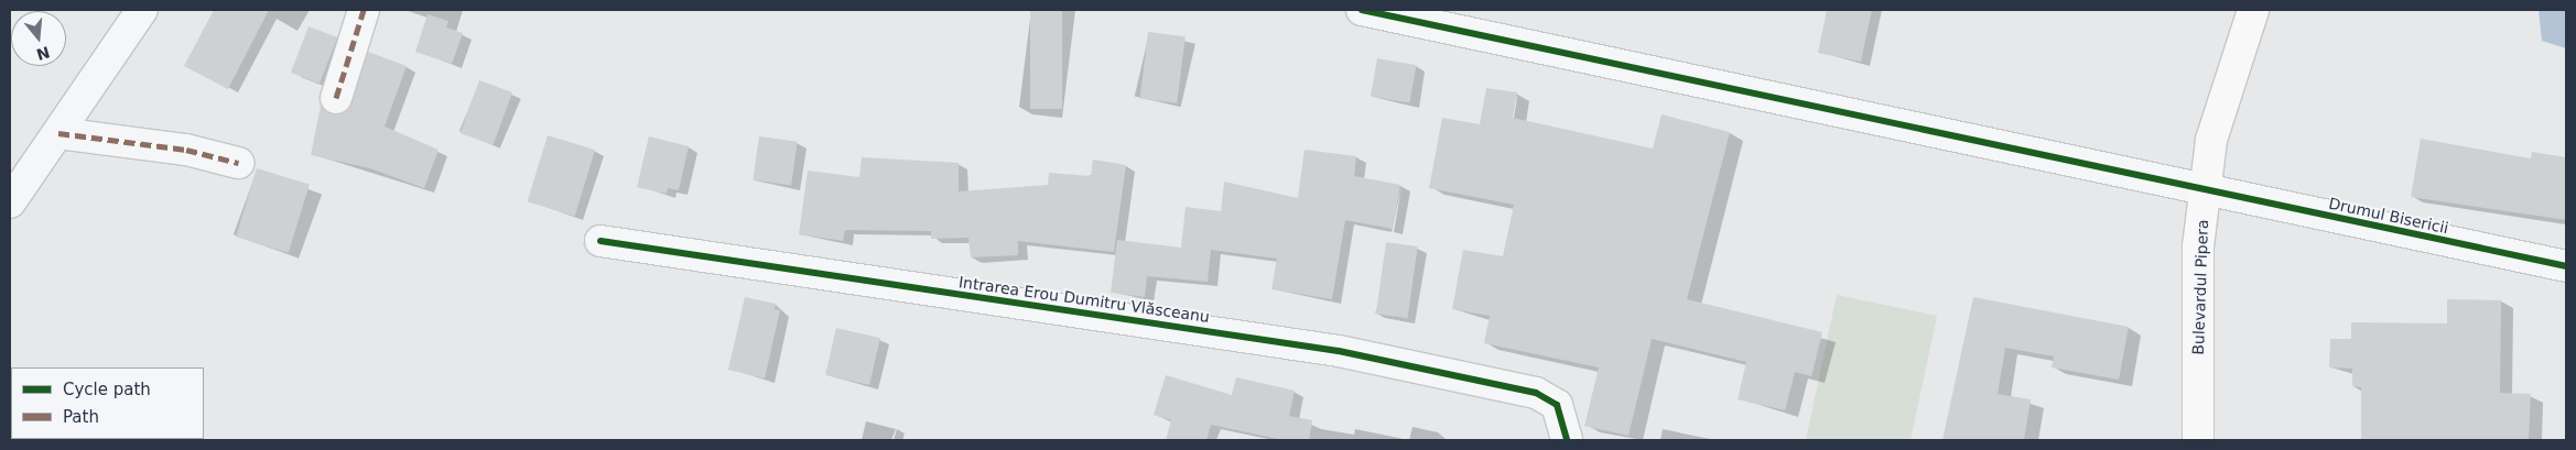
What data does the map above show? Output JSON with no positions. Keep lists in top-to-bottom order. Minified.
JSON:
{"streets":{"main road":["Bulevardul Pipera"],"street":["Drumul Bisericii","Intrarea Erou Dumitru Vlăsceanu"]},"crossings":[["Drumul Bisericii","Bulevardul Pipera"]],"legend":["Cycle path","Path"],"north":"bottom"}
